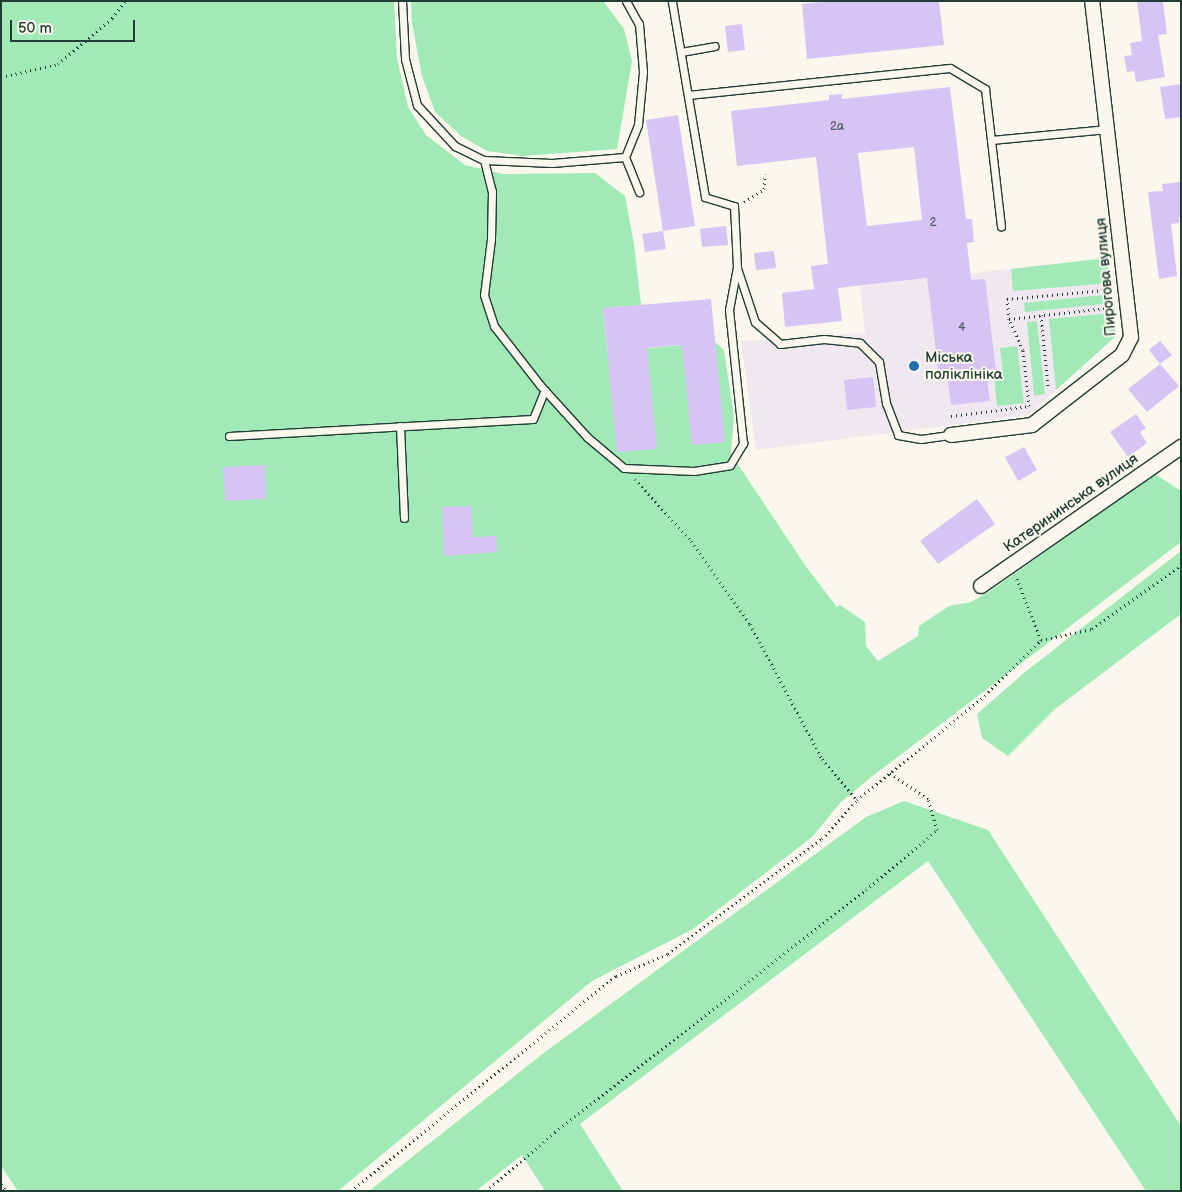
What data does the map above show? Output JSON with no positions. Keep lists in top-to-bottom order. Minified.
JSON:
{"streets":{"street":["Пирогова вулиця","Катерининська вулиця"]},"places":["Міська поліклініка"],"house_numbers":["2а","2","4"],"scale_bar":"50 m"}
